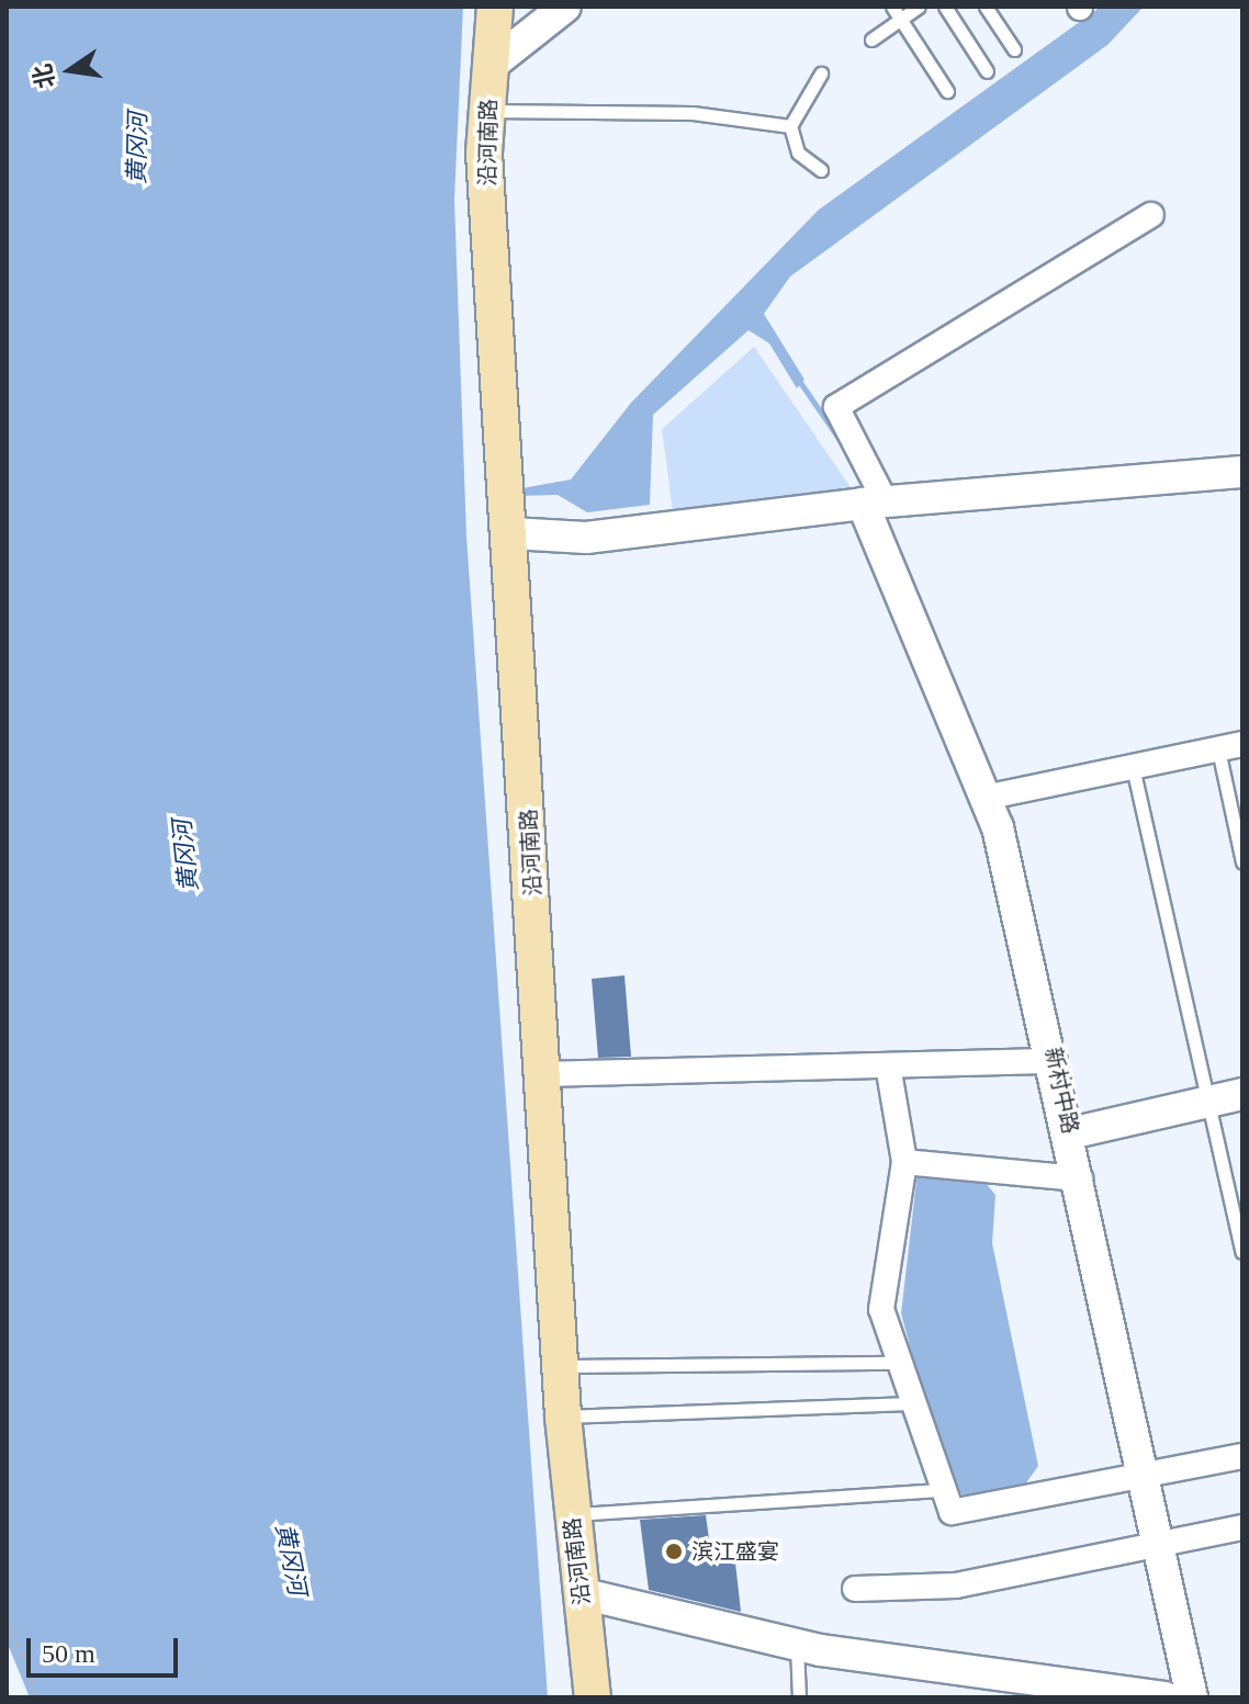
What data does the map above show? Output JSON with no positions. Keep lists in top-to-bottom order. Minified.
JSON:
{"streets":{"main road":["沿河南路"],"street":["新村中路"]},"water":["黄冈河"],"places":["滨江盛宴"],"scale_bar":"50 m","north":"left"}
